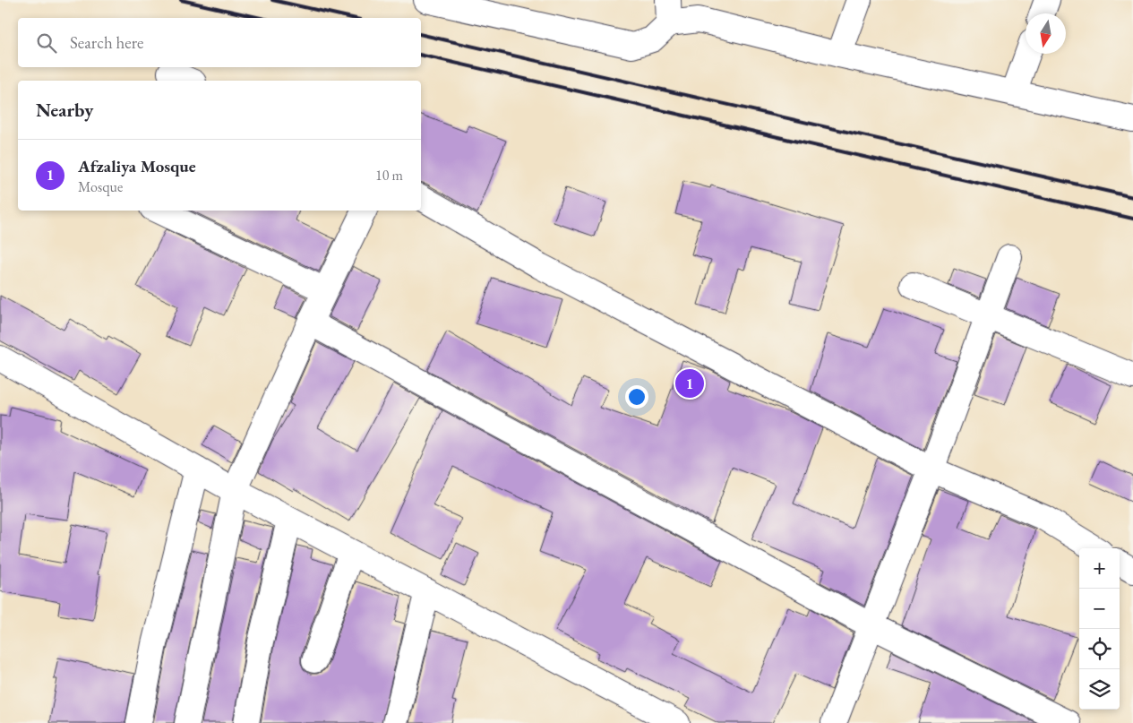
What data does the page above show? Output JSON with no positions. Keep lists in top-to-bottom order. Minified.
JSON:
{"north":"bottom","page":{"search":"Search here","heading":"Nearby","list":[{"mark":"1","name":"Afzaliya Mosque","note":"Mosque","value":"10 m"}],"pins":"1","map_buttons":["+","−"]}}
